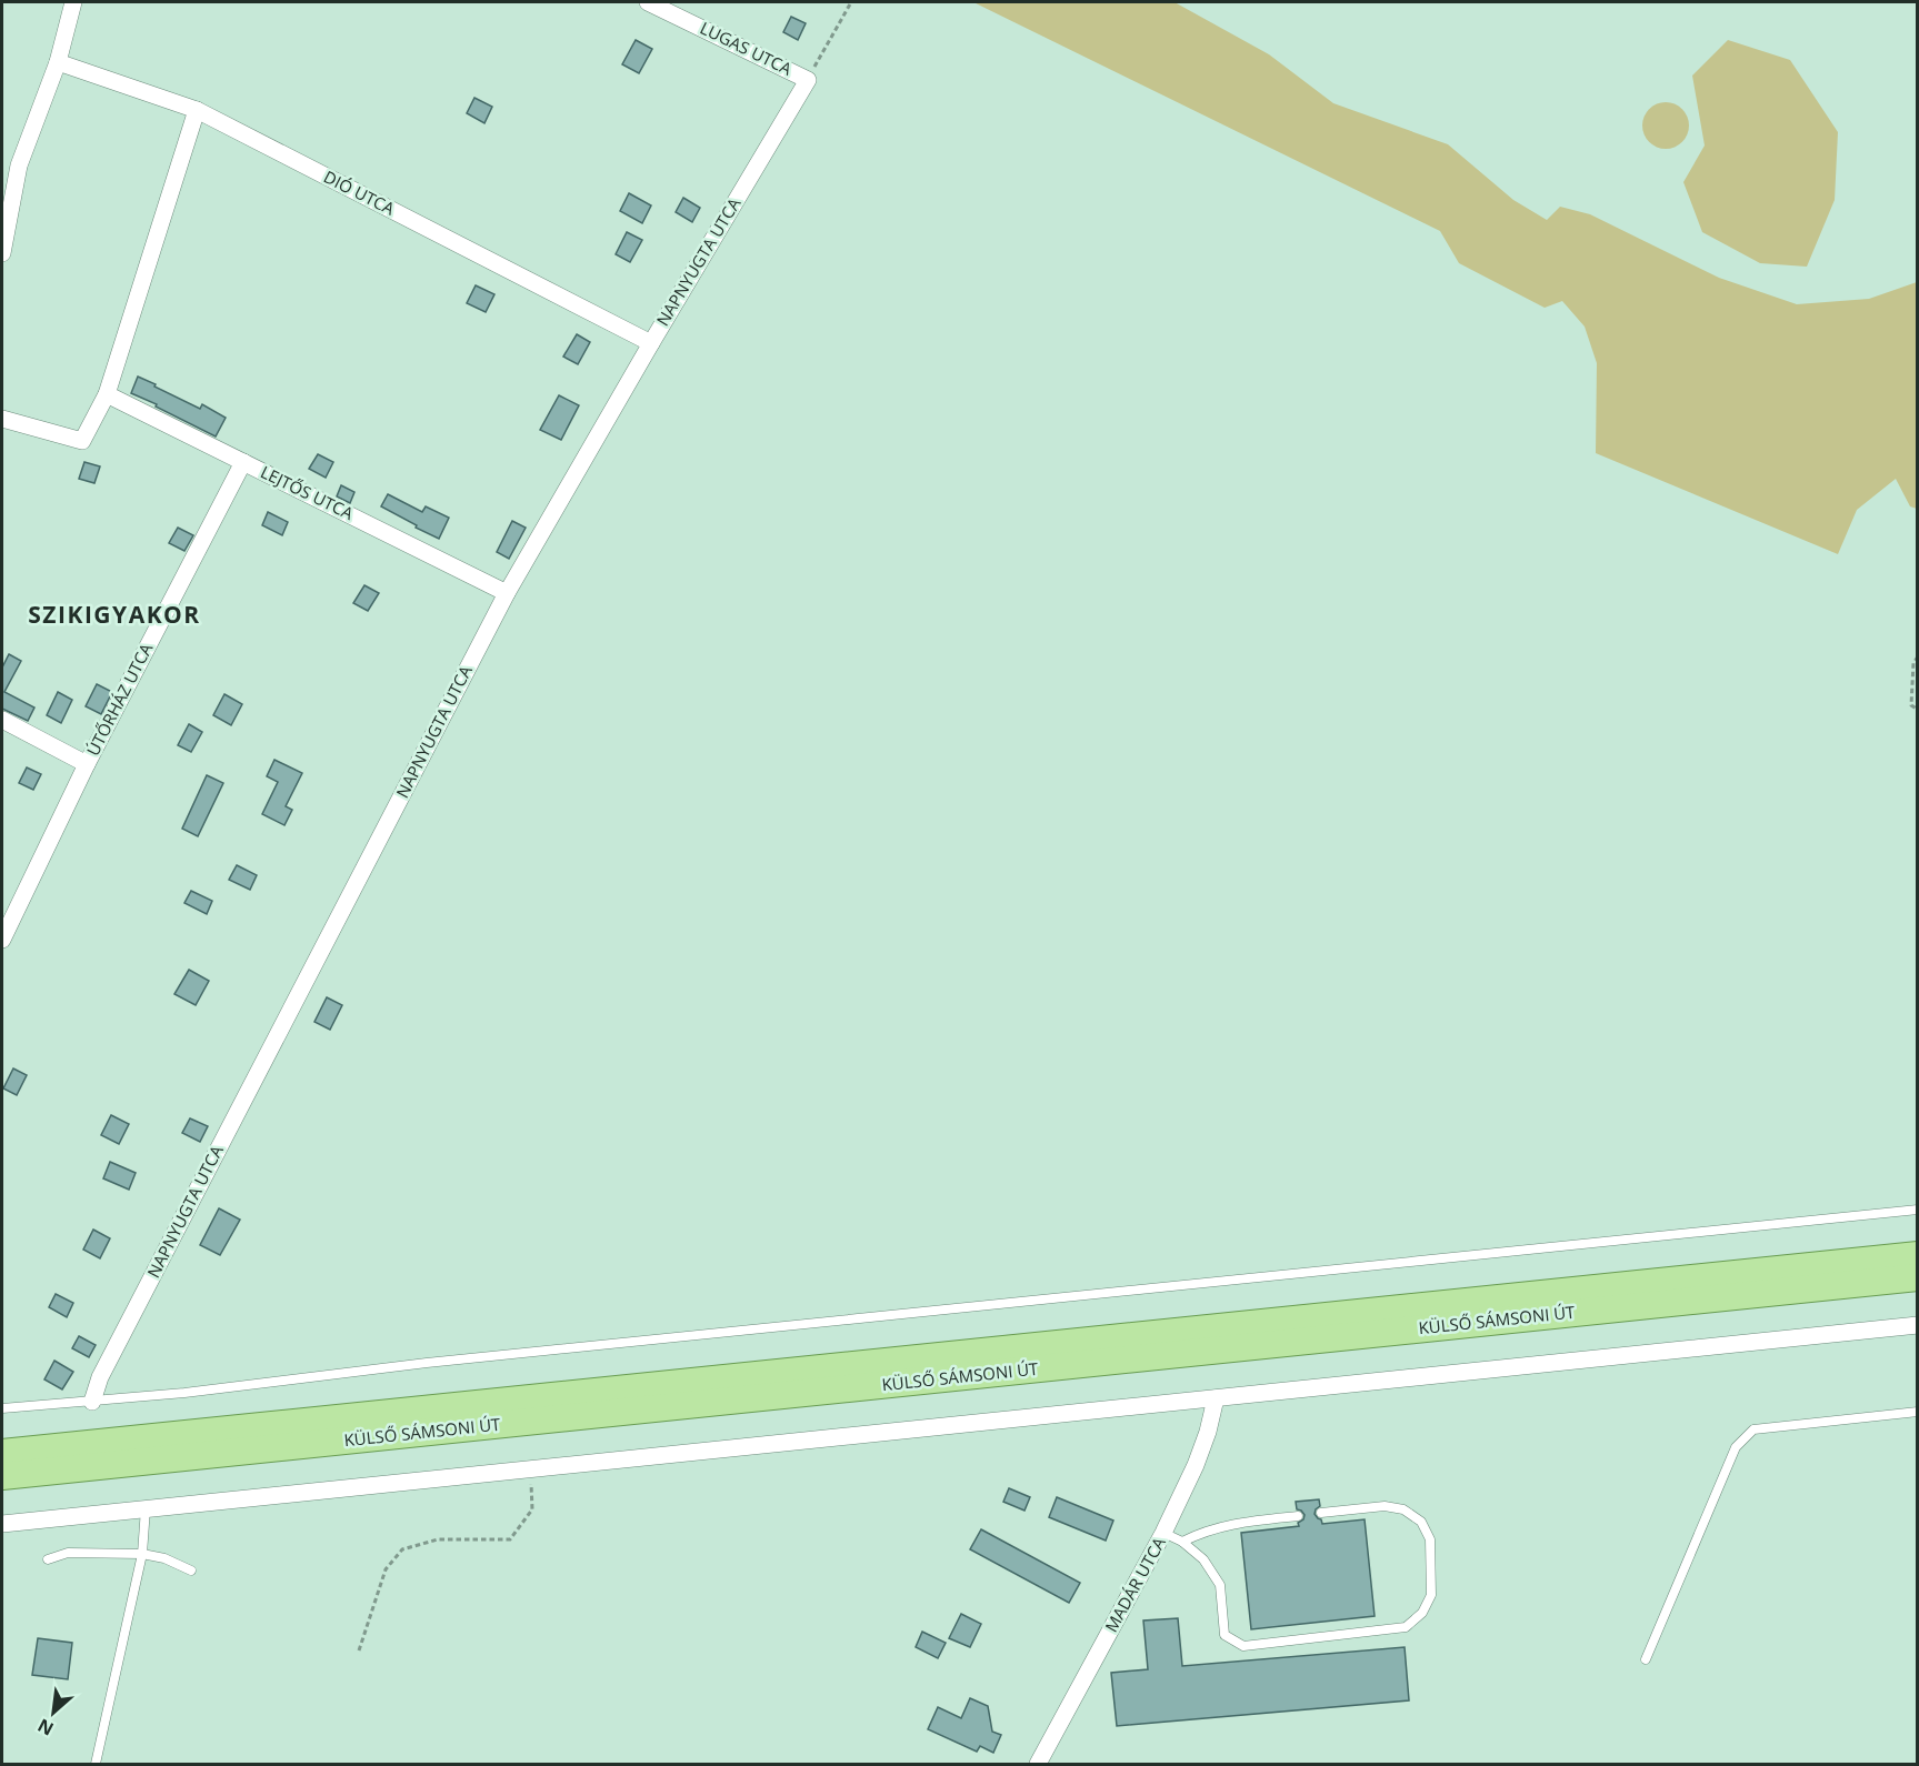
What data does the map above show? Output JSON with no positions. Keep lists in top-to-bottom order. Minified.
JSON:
{"streets":{"main road":["KÜLSŐ SÁMSONI ÚT"],"street":["LUGAS UTCA","DIÓ UTCA","NAPNYUGTA UTCA","LEJTŐS UTCA","ÚTŐRHÁZ UTCA","MADÁR UTCA"]},"crossings":[["LUGAS UTCA","NAPNYUGTA UTCA"],["DIÓ UTCA","NAPNYUGTA UTCA"],["NAPNYUGTA UTCA","LEJTŐS UTCA"],["LEJTŐS UTCA","ÚTŐRHÁZ UTCA"]],"districts":["SZIKIGYAKOR"],"north":"bottom left"}
